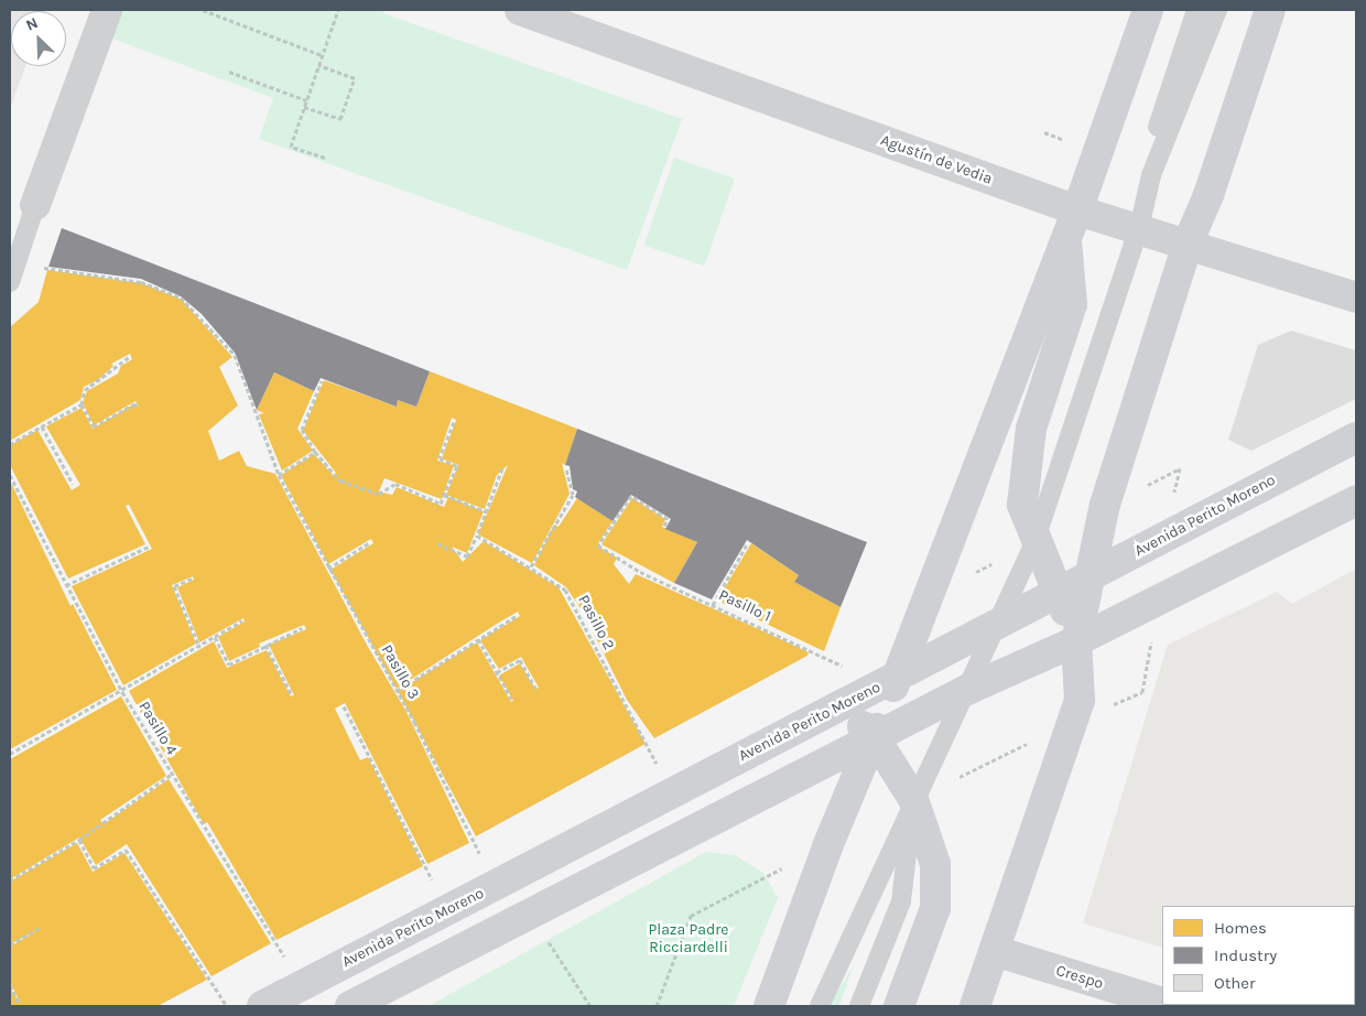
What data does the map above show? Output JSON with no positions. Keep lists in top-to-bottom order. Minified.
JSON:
{"streets":{"main road":["Avenida Perito Moreno"],"street":["Agustín de Vedia","Crespo"],"path":["Pasillo 1","Pasillo 2","Pasillo 3","Pasillo 4"]},"crossings":[["Avenida Perito Moreno","Pasillo 1"],["Avenida Perito Moreno","Pasillo 2"],["Avenida Perito Moreno","Pasillo 3"],["Avenida Perito Moreno","Pasillo 4"]],"parks":["Plaza Padre Ricciardelli"],"legend":["Homes","Industry","Other"],"north":"top left"}
